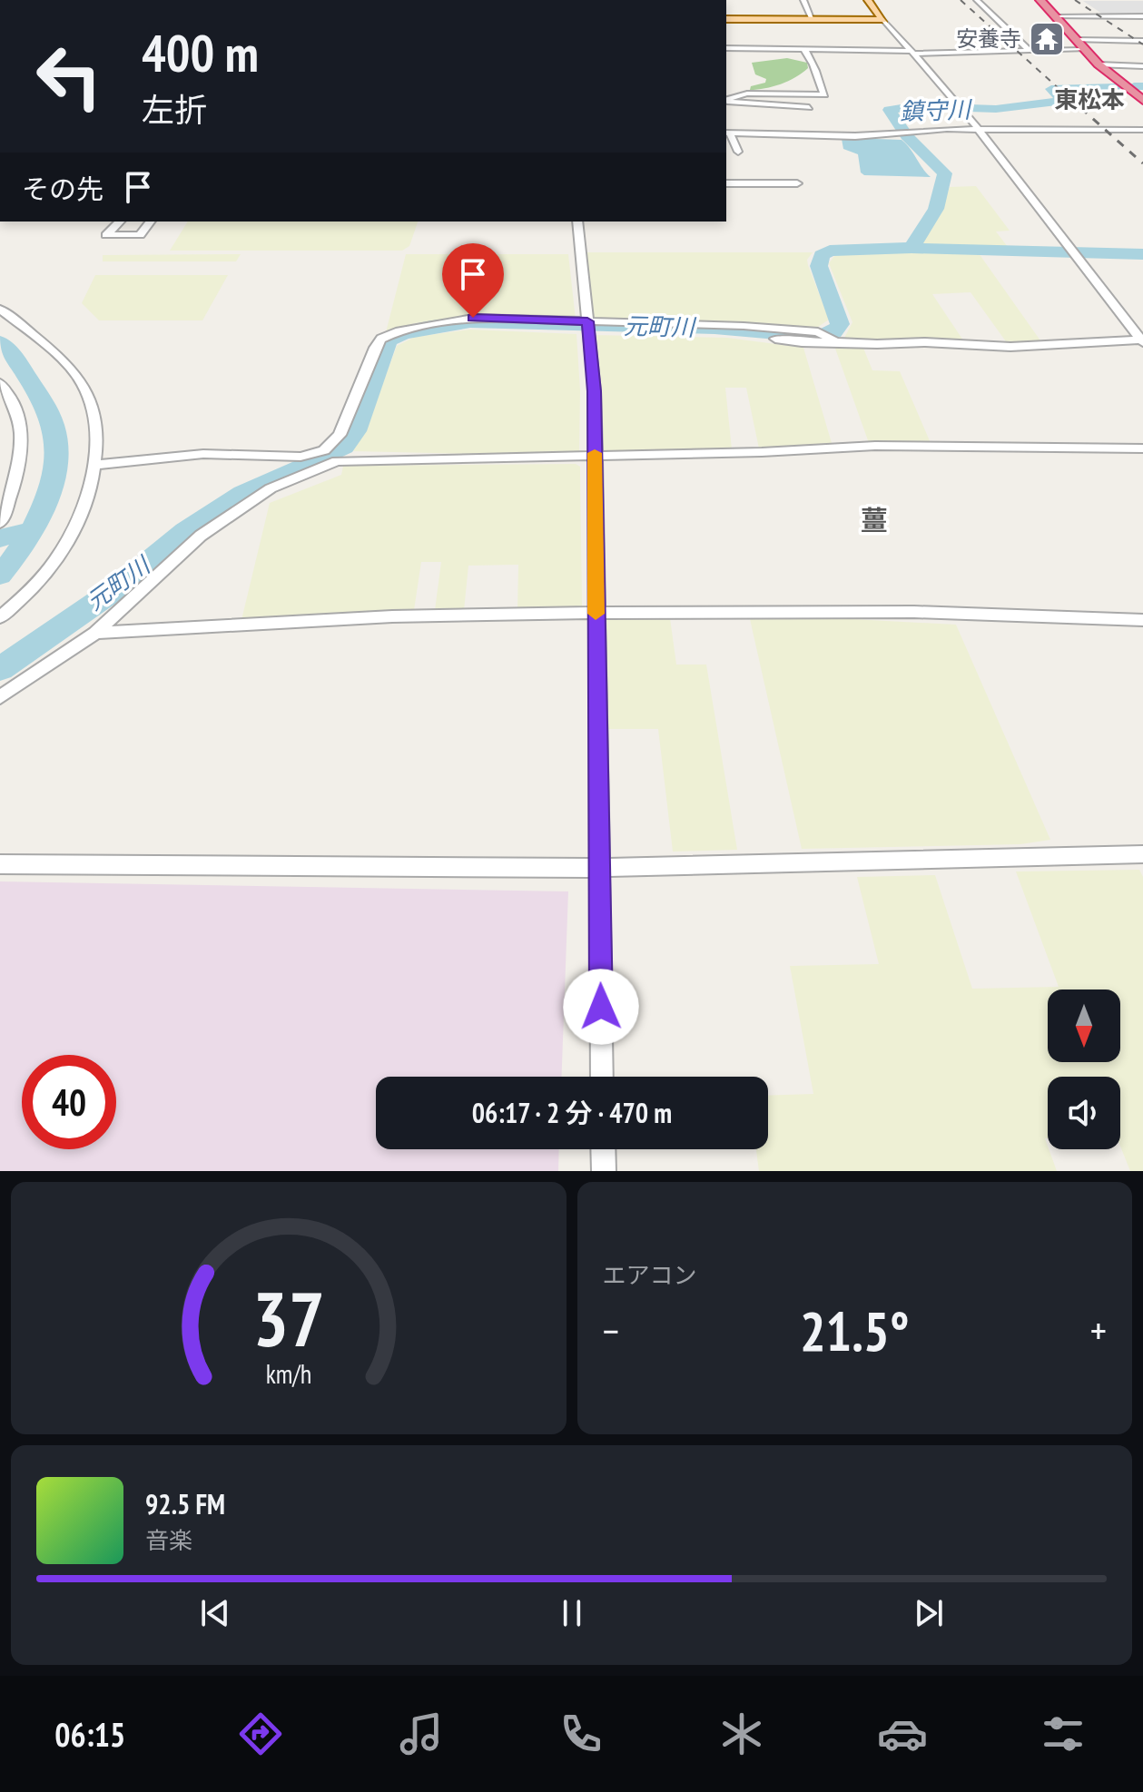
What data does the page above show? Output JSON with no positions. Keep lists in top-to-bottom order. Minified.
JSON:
{"districts":["東松本","薑"],"water":["鎮守川","元町川"],"places":{"temple":["安養寺"]},"north":"bottom","page":{"turn":["400 m","左折"],"then":"その先","limit":"40","trip":"06:17 · 2 分 · 470 m","tile":"エアコン","heat":["−","21.5°","+"],"song":["92.5 FM","音楽"],"tabs":"06:15","gauge":["37","km/h"]}}
